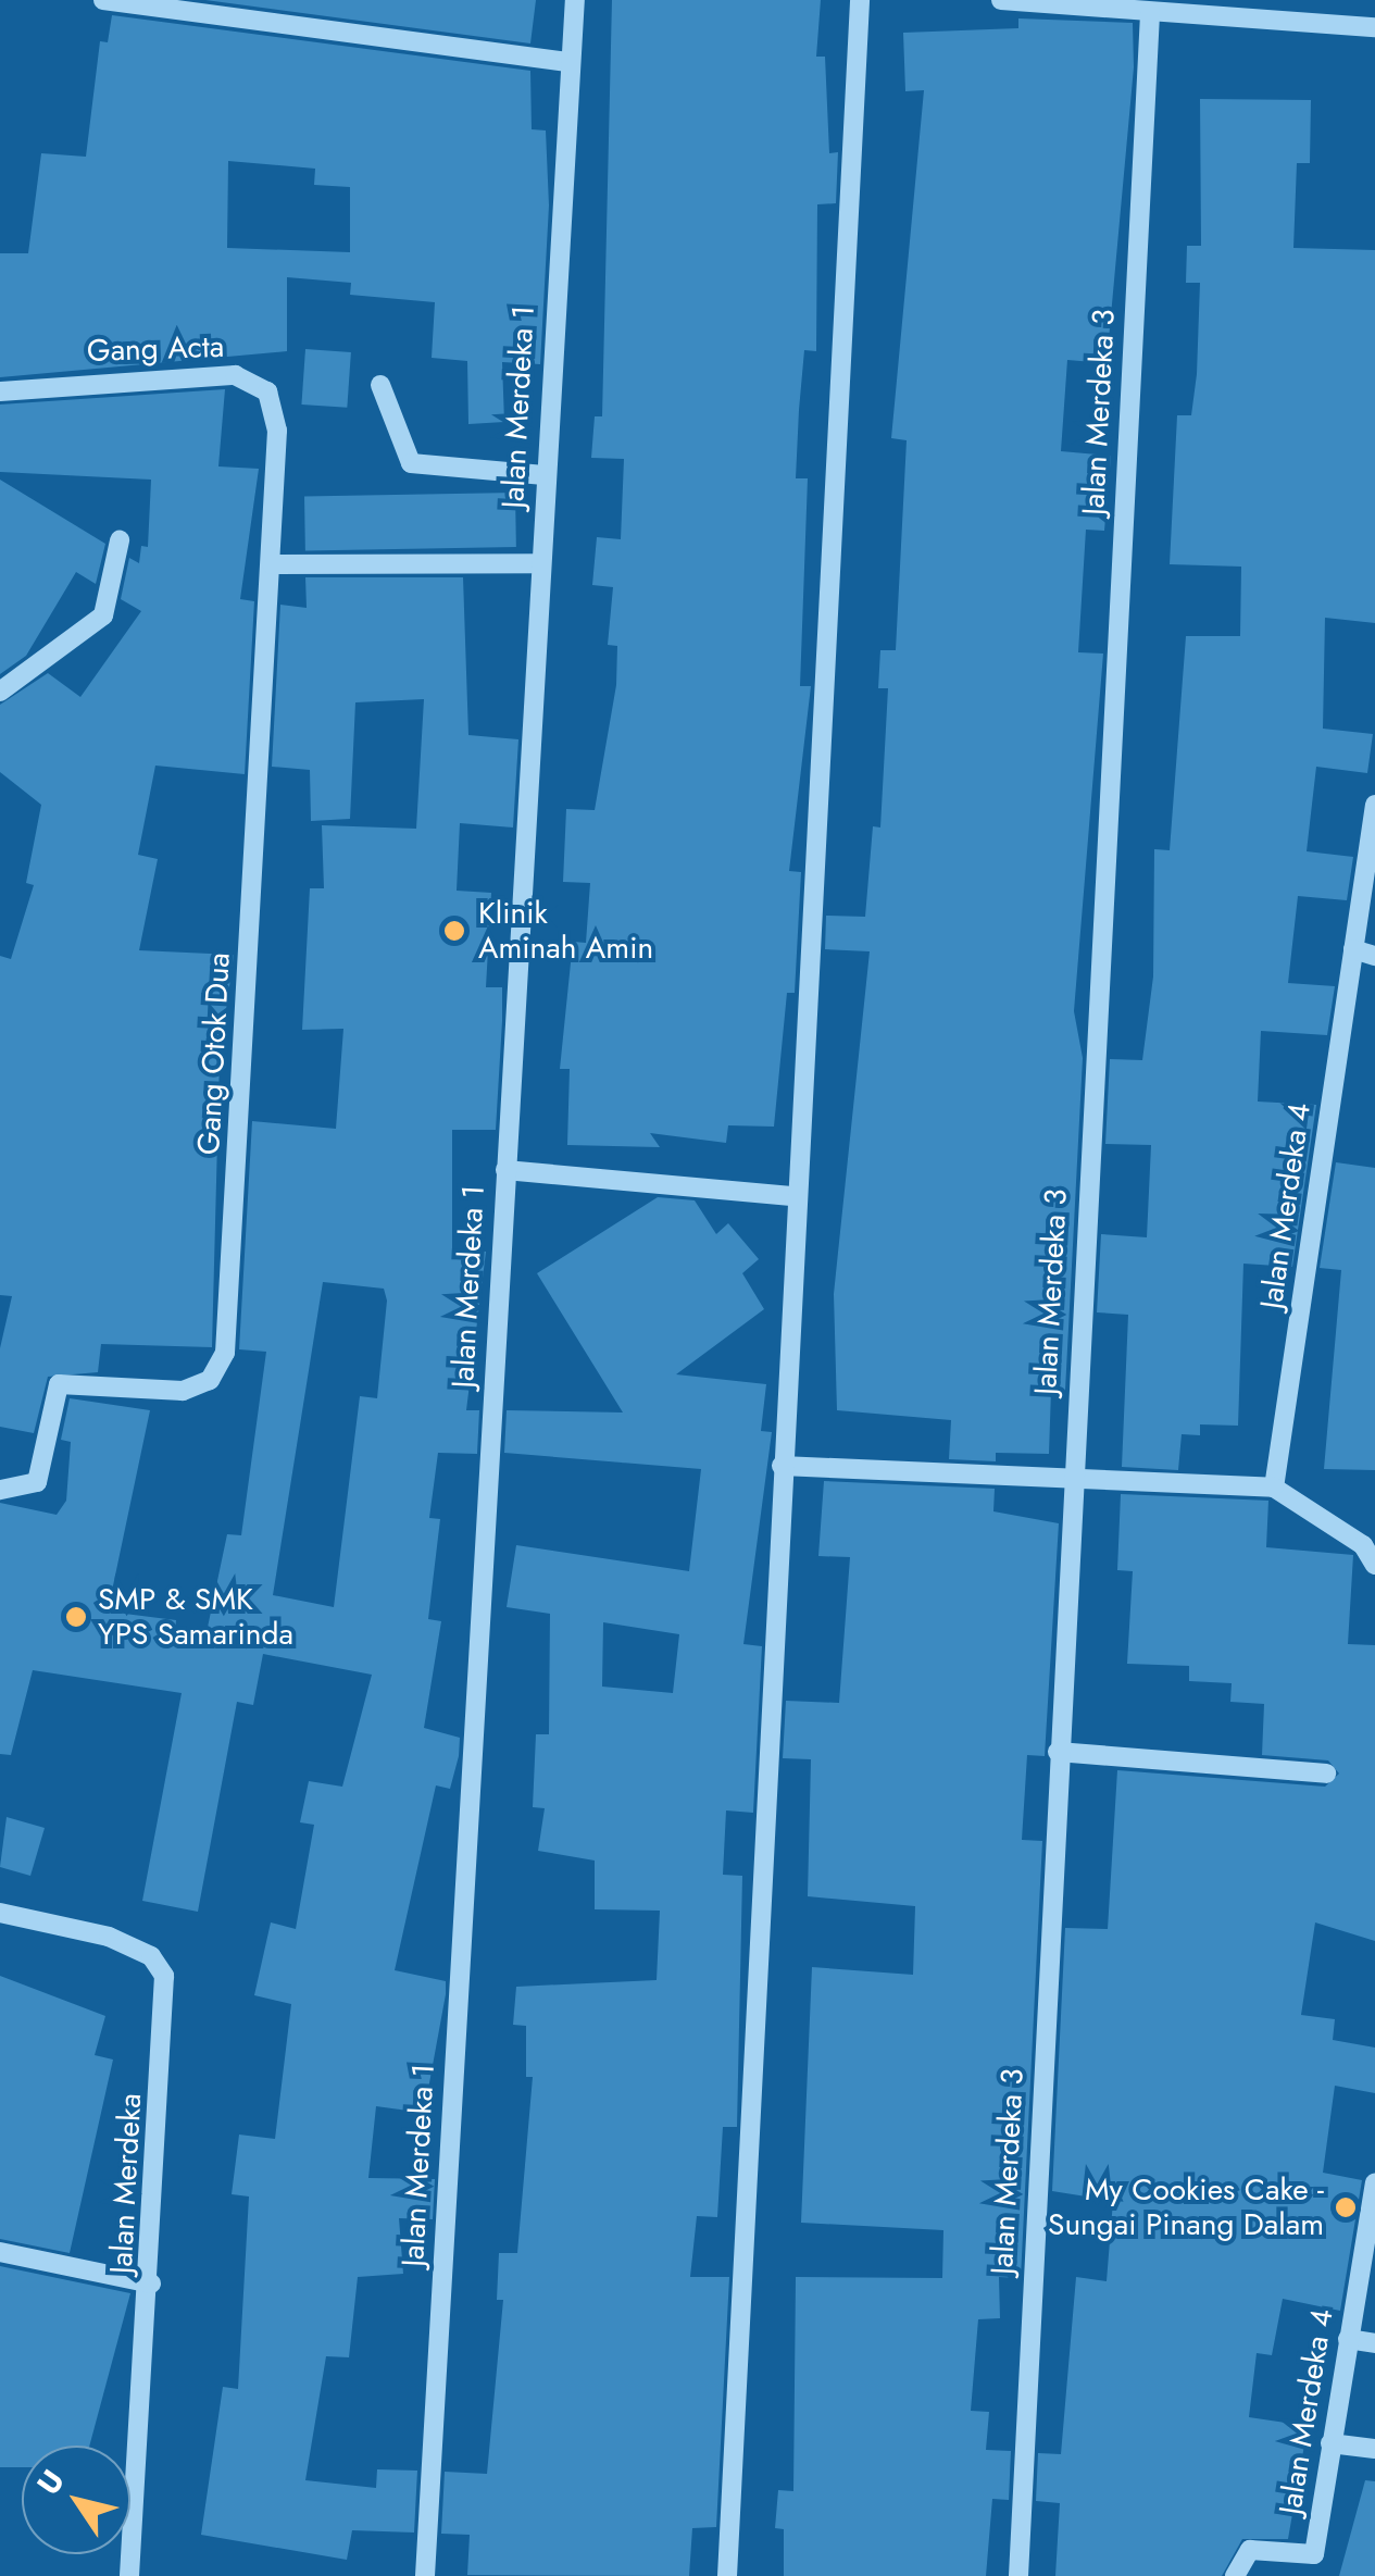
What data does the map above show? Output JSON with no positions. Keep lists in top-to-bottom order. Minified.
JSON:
{"streets":{"street":["Gang Acta","Jalan Merdeka 1","Jalan Merdeka 3","Gang Otok Dua","Jalan Merdeka 4","Jalan Merdeka"]},"crossings":[["Gang Acta","Gang Otok Dua"]],"places":["Klinik Aminah Amin","SMP & SMK YPS Samarinda","My Cookies Cake - Sungai Pinang Dalam"],"north":"top left"}
